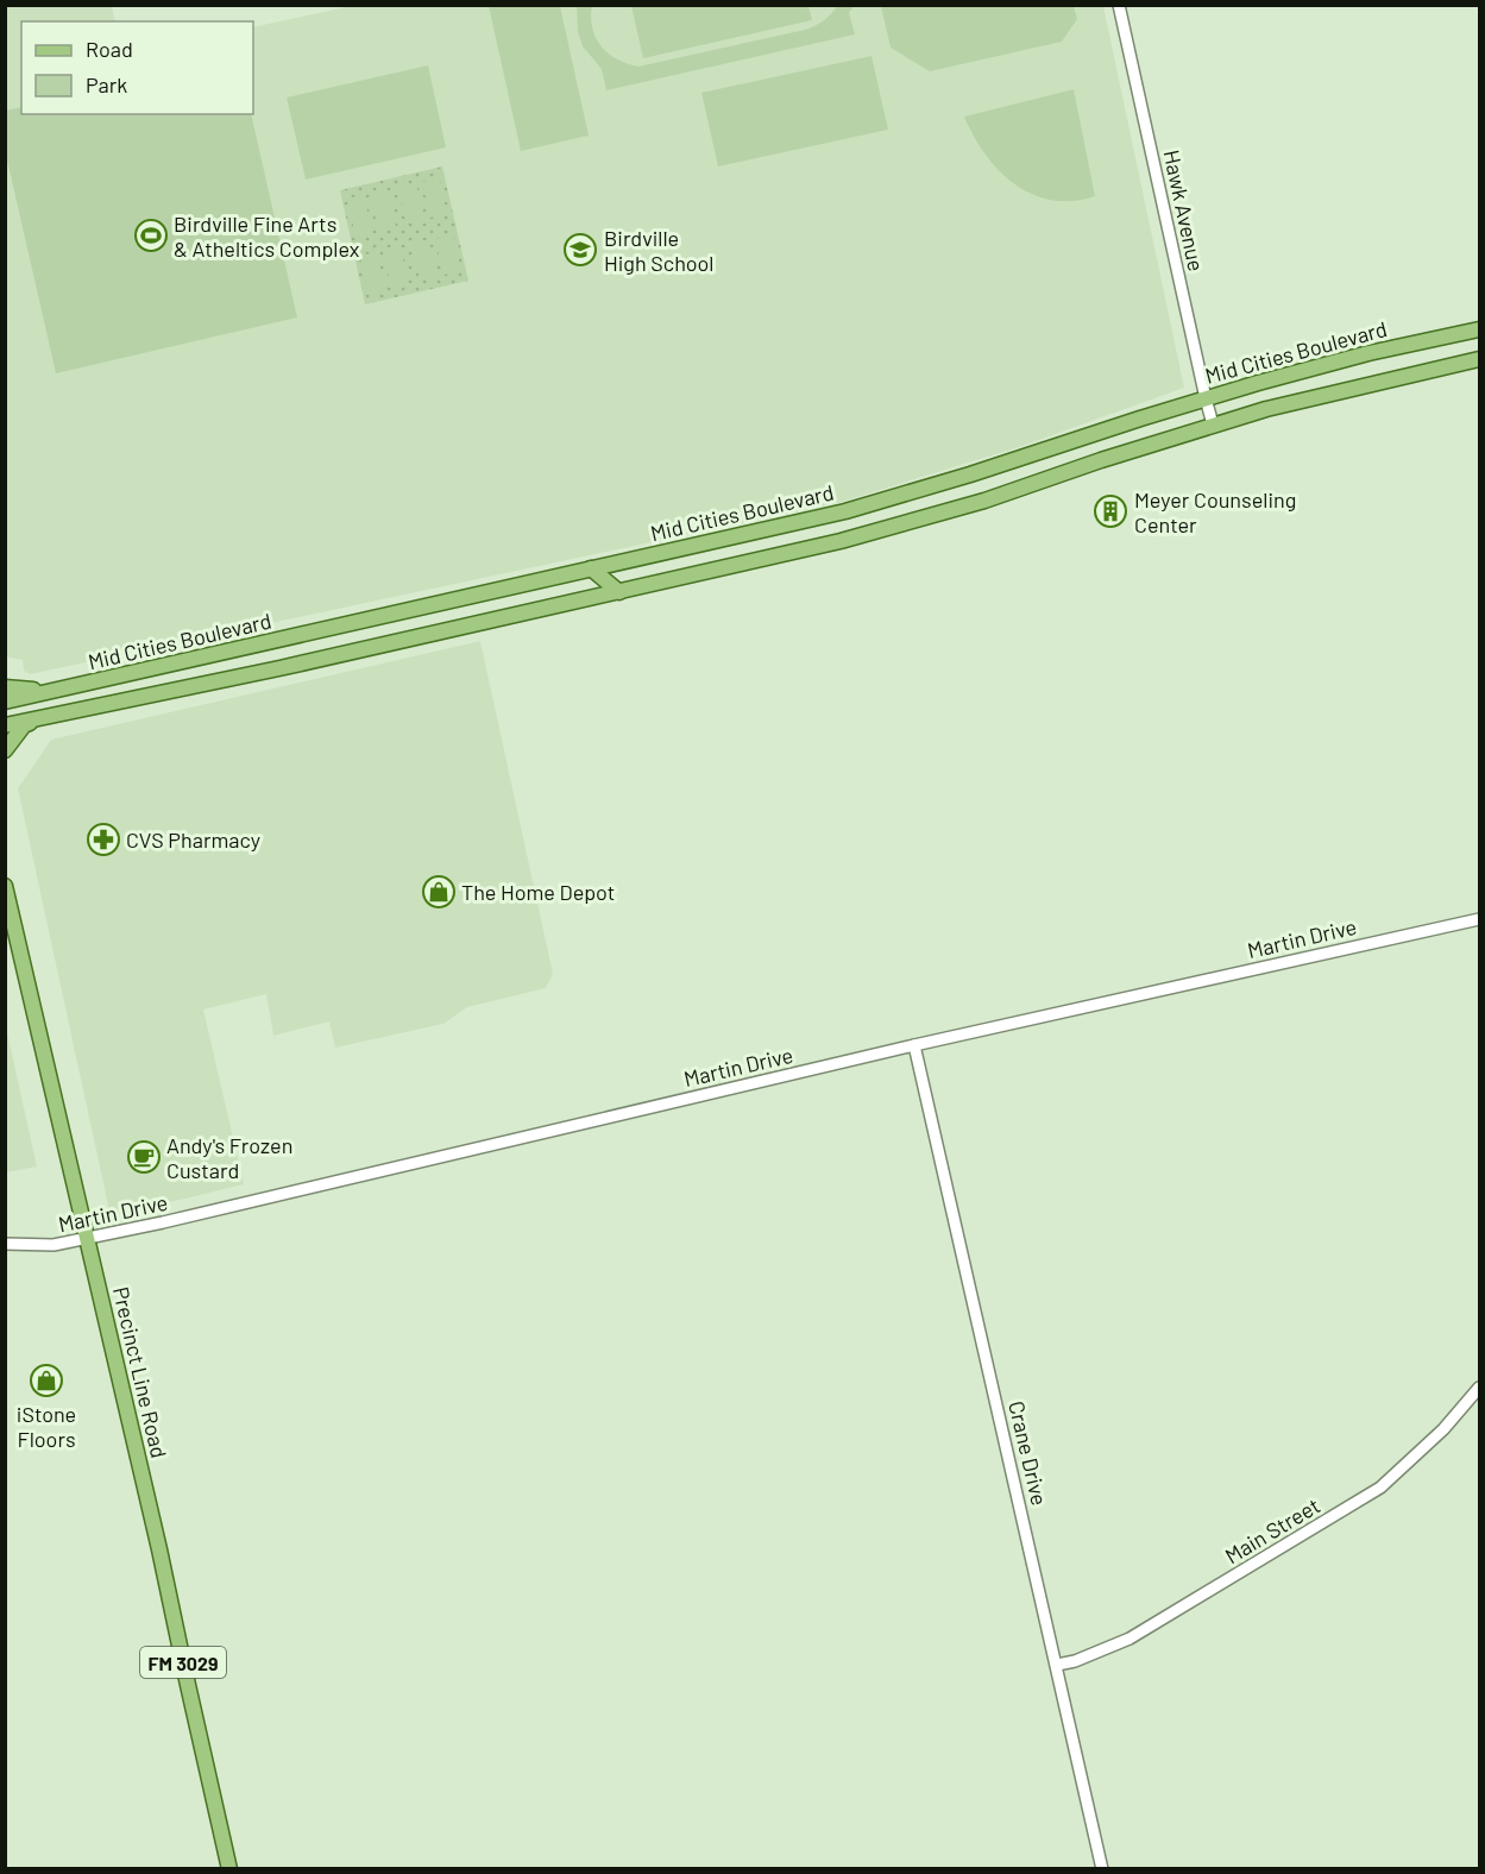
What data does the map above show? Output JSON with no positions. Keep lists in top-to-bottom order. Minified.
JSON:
{"streets":{"main road":["Mid Cities Boulevard","Precinct Line Road","FM 3029"],"street":["Hawk Avenue","Martin Drive","Crane Drive","Main Street"]},"crossings":[["Hawk Avenue","Mid Cities Boulevard"],["Martin Drive","Precinct Line Road"],["Martin Drive","Crane Drive"],["Crane Drive","Main Street"]],"places":{"sports":["Birdville Fine Arts & Atheltics Complex"],"school or university":["Birdville High School"],"building":["Meyer Counseling Center"],"pharmacy":["CVS Pharmacy"],"shop":["The Home Depot","iStone Floors"],"cafe":["Andy's Frozen Custard"]},"legend":["Road","Park"]}
